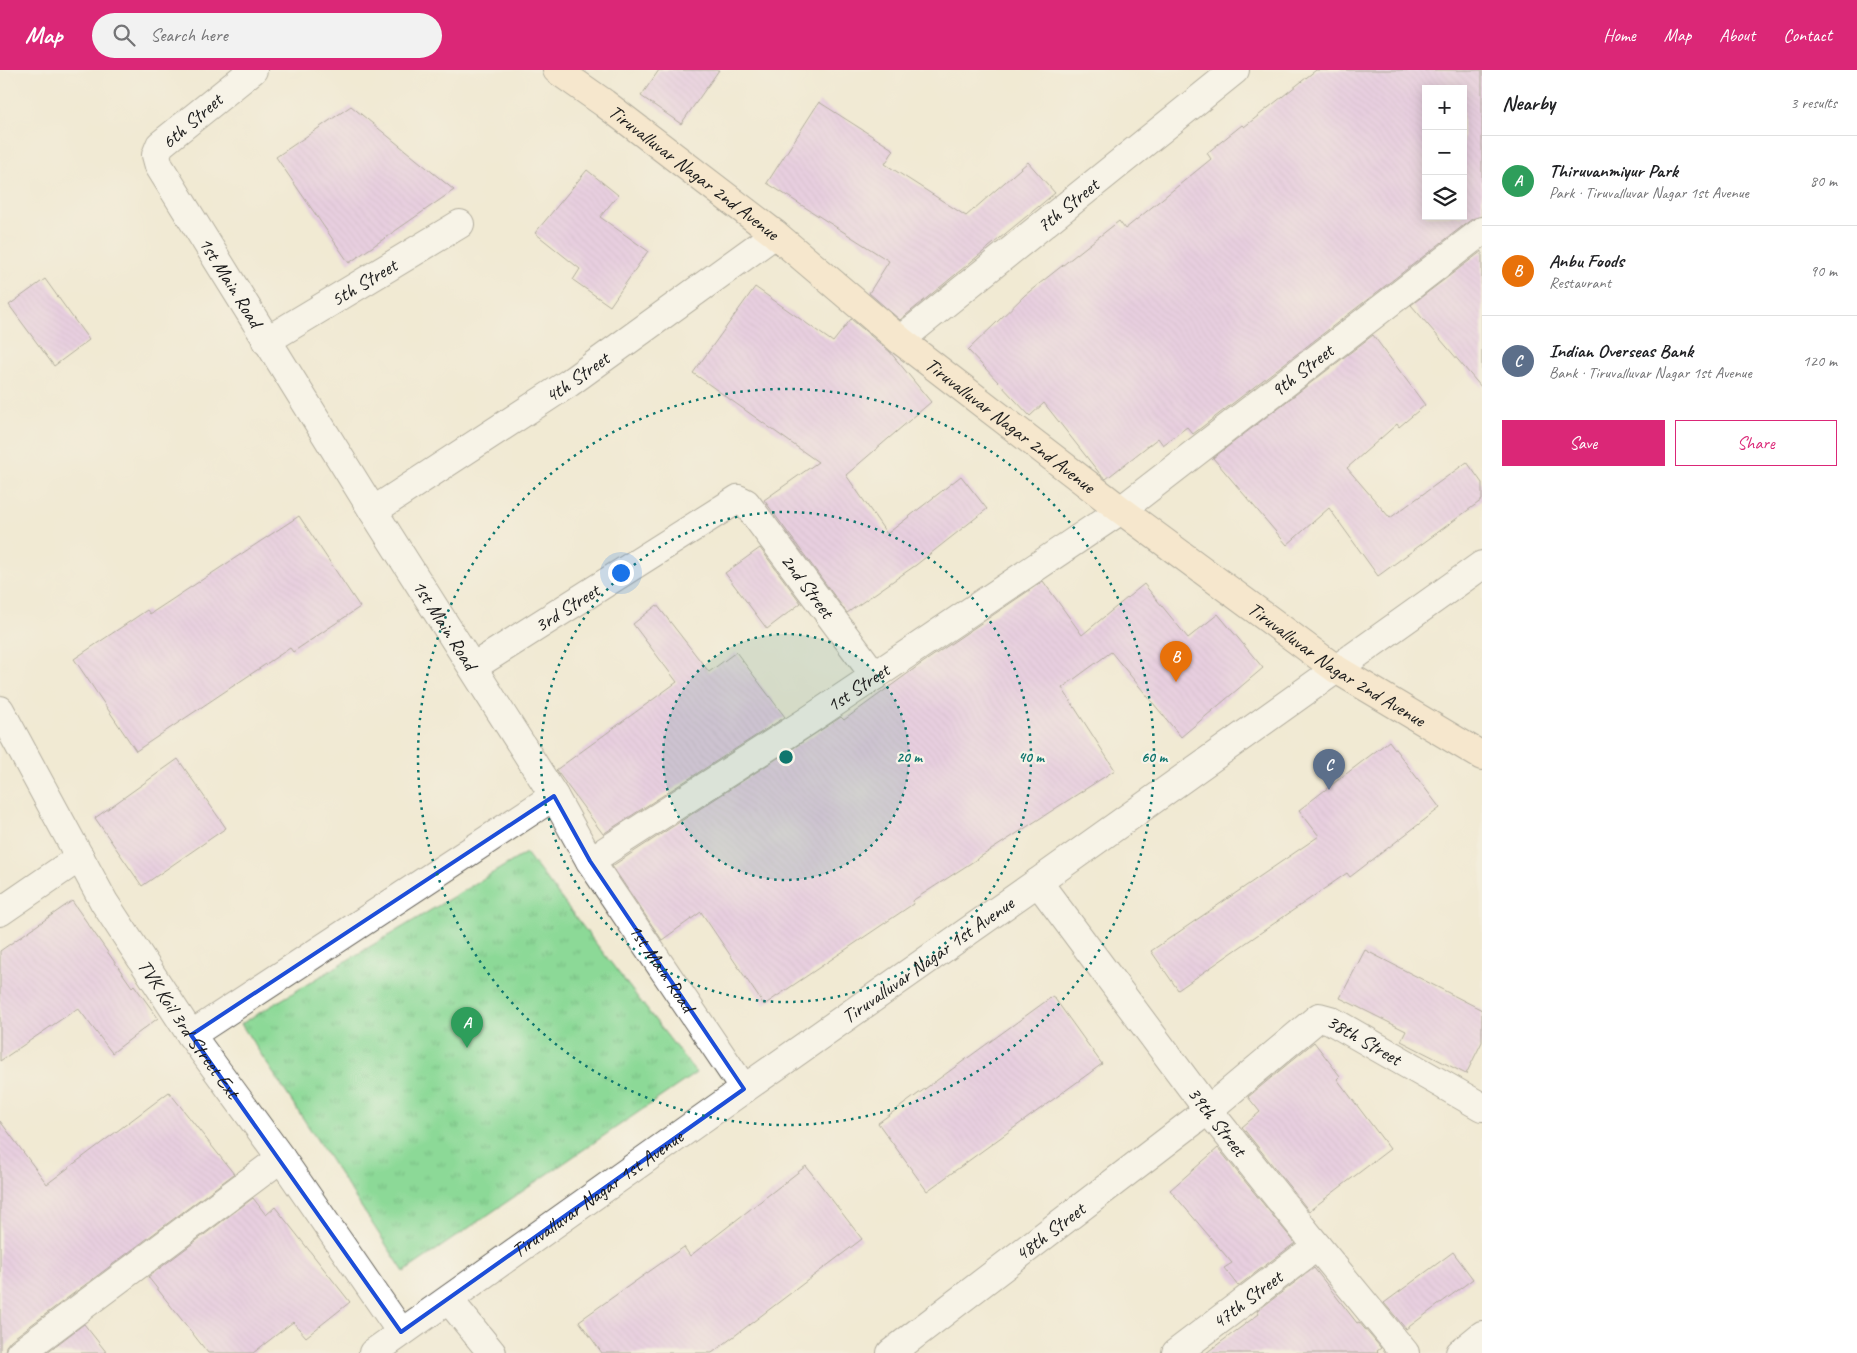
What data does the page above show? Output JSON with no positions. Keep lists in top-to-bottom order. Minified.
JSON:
{"streets":{"street":["6th Street","Tiruvalluvar Nagar 2nd Avenue","7th Street","1st Main Road","5th Street","9th Street","4th Street","2nd Street","3rd Street","1st Street","Tiruvalluvar Nagar 1st Avenue","TVK Koil 3rd Street Ext","38th Street","39th Street","48th Street","47th Street"]},"crossings":[["6th Street","1st Main Road"],["Tiruvalluvar Nagar 2nd Avenue","7th Street"],["Tiruvalluvar Nagar 2nd Avenue","9th Street"],["Tiruvalluvar Nagar 2nd Avenue","4th Street"],["Tiruvalluvar Nagar 2nd Avenue","1st Street"],["Tiruvalluvar Nagar 2nd Avenue","Tiruvalluvar Nagar 1st Avenue"],["1st Main Road","5th Street"],["1st Main Road","4th Street"],["1st Main Road","3rd Street"],["1st Main Road","1st Street"],["1st Main Road","Tiruvalluvar Nagar 1st Avenue"],["9th Street","1st Street"],["2nd Street","3rd Street"],["2nd Street","1st Street"],["Tiruvalluvar Nagar 1st Avenue","TVK Koil 3rd Street Ext"],["Tiruvalluvar Nagar 1st Avenue","39th Street"],["38th Street","39th Street"],["38th Street","48th Street"],["39th Street","48th Street"],["39th Street","47th Street"]],"page":{"header":"Map","search":"Search here","nav":["Home","Map","About","Contact"],"heading":["Nearby","3 results"],"map_buttons":["+","−"],"list":[{"mark":"A","name":"Thiruvanmiyur Park","note":"Park · Tiruvalluvar Nagar 1st Avenue","value":"80 m"},{"mark":"B","name":"Anbu Foods","note":"Restaurant","value":"90 m"},{"mark":"C","name":"Indian Overseas Bank","note":"Bank · Tiruvalluvar Nagar 1st Avenue","value":"120 m"}],"buttons":["Save","Share"],"pins":["B","C","A"]},"rings":["20 m","40 m","60 m"]}
